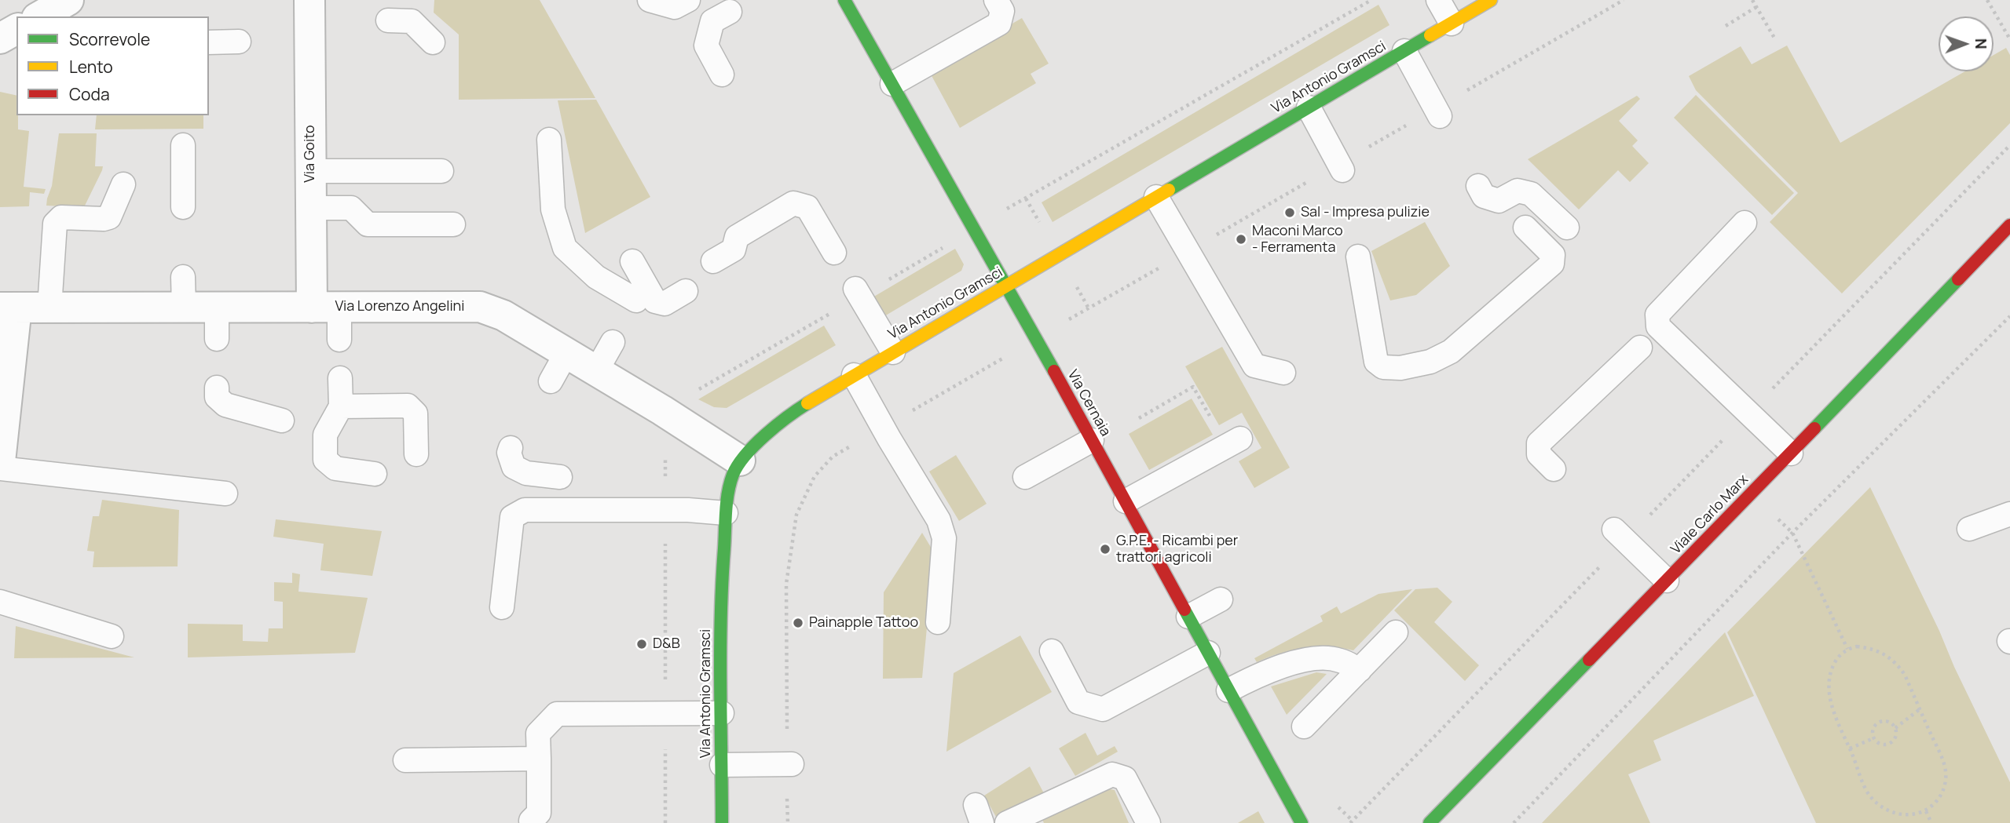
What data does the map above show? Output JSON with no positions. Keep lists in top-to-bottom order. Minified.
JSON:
{"streets":{"street":["Via Antonio Gramsci","Via Goito","Via Lorenzo Angelini","Via Cernaia","Viale Carlo Marx"]},"crossings":[["Via Antonio Gramsci","Via Lorenzo Angelini"],["Via Antonio Gramsci","Via Cernaia"],["Via Goito","Via Lorenzo Angelini"]],"places":["Sal - Impresa pulizie","Maconi Marco - Ferramenta","G.P.E. - Ricambi per trattori agricoli","Painapple Tattoo","D&B"],"legend":["Scorrevole","Lento","Coda"],"north":"right"}
